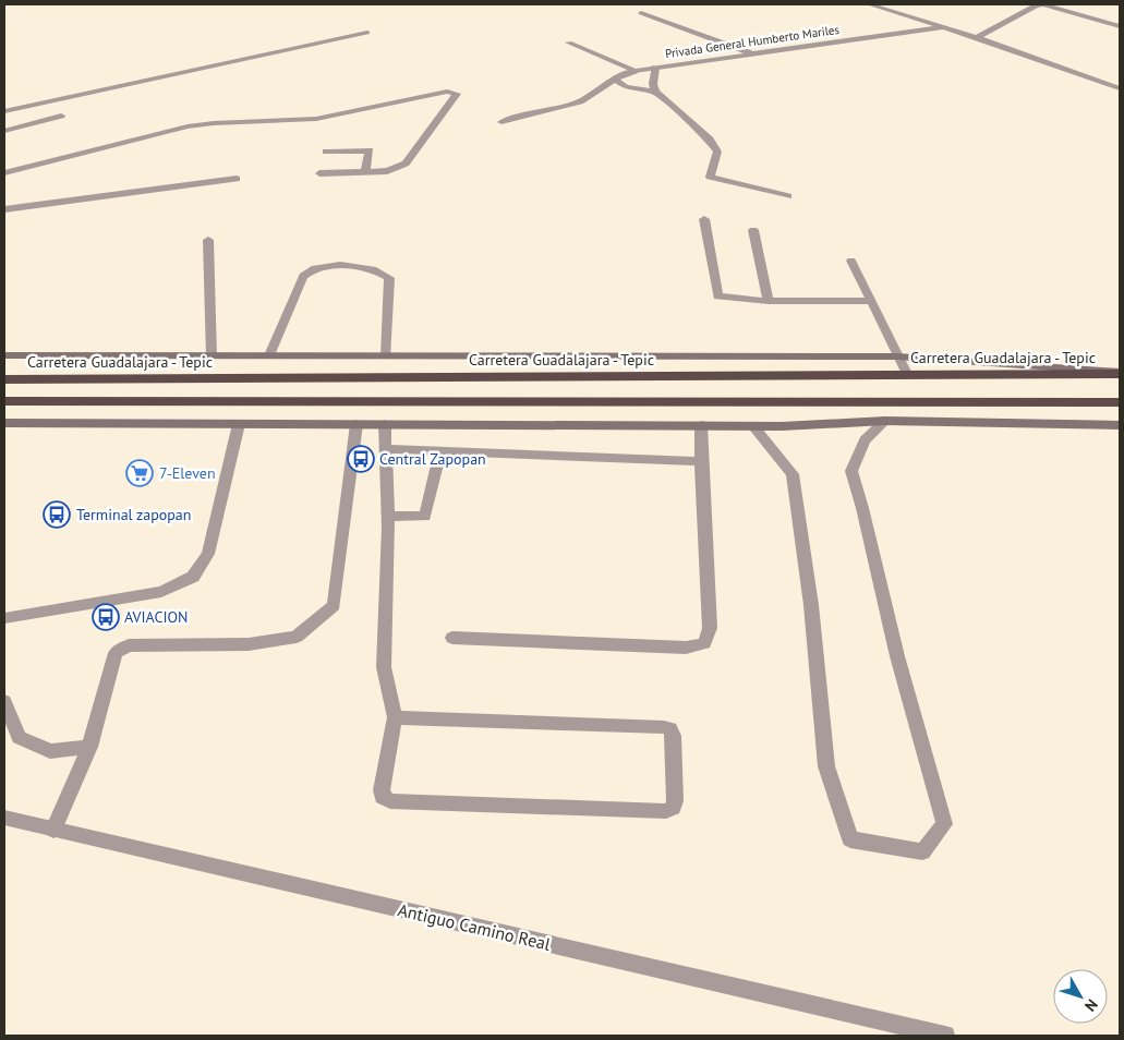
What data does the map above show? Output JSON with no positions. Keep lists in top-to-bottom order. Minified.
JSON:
{"streets":{"highway":["Carretera Guadalajara - Tepic"],"street":["Privada General Humberto Mariles","Antiguo Camino Real"]},"places":{"bus stop":["Central Zapopan","Terminal zapopan","AVIACION"],"supermarket":["7-Eleven"]},"north":"bottom right"}
